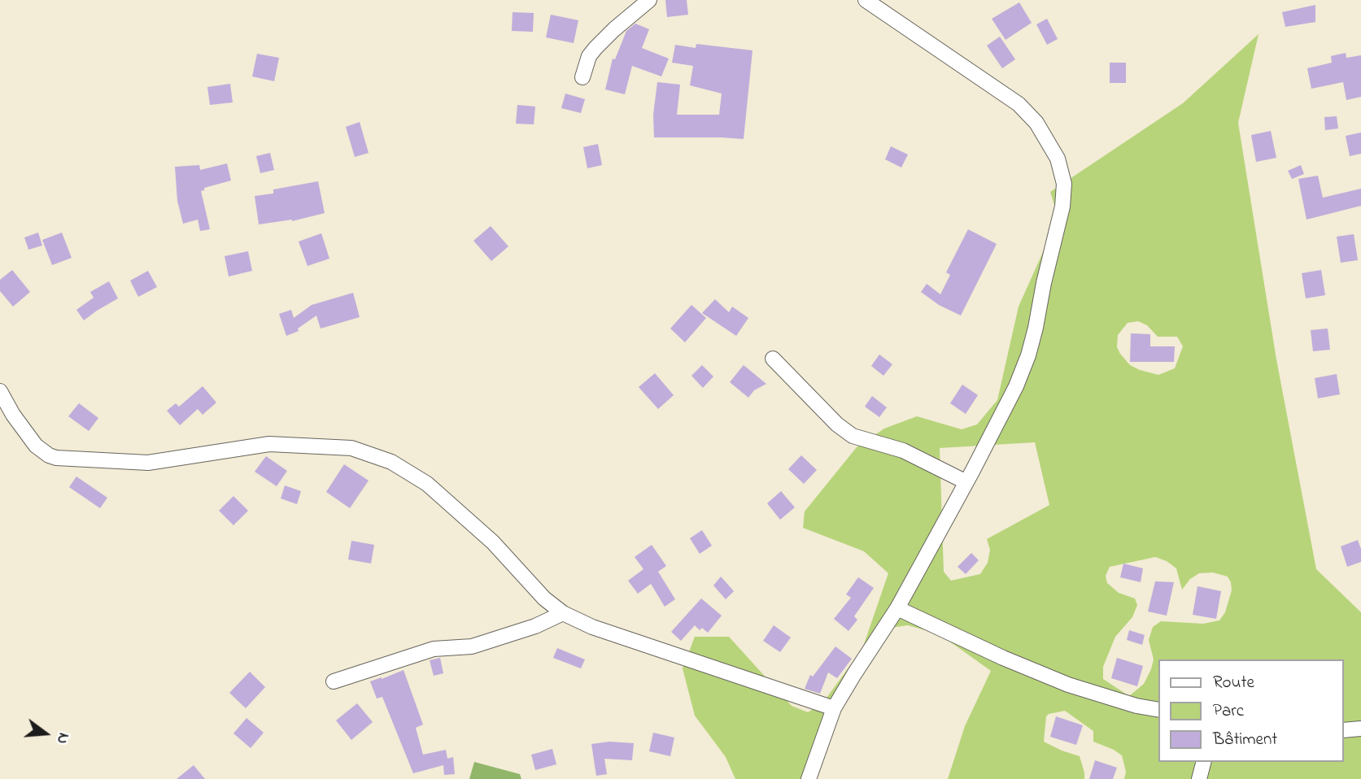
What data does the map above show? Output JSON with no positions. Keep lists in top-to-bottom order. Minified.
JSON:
{"legend":["Route","Parc","Bâtiment"],"north":"right"}
